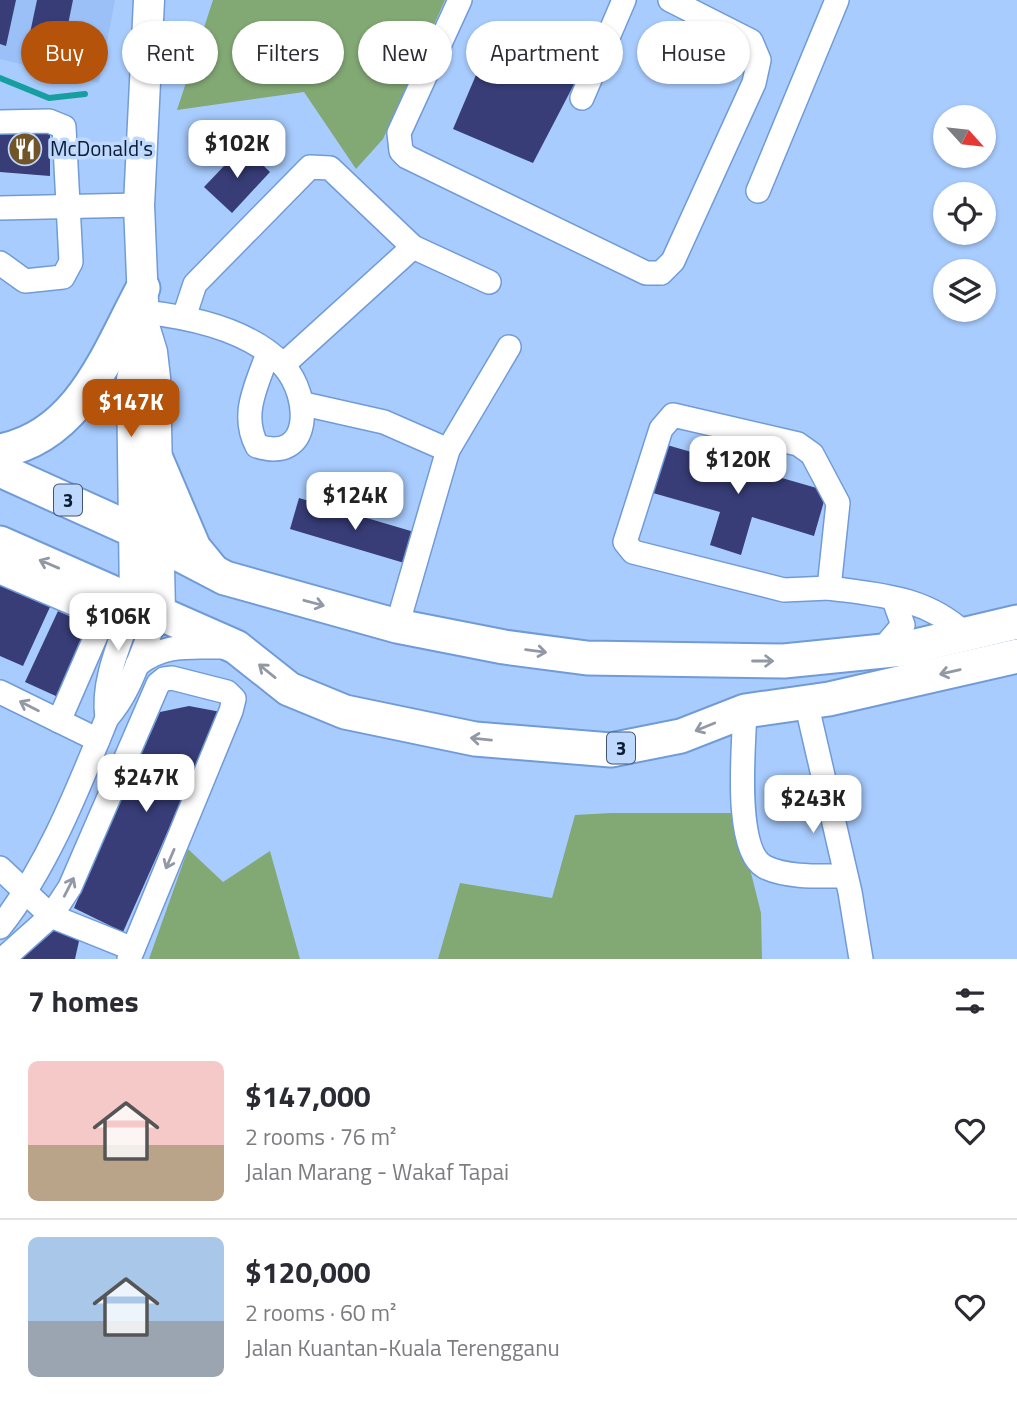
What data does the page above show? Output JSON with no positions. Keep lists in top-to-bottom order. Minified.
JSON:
{"streets":{"highway":["3"]},"places":{"restaurant":["McDonald's"]},"north":"bottom right","page":{"chip":["Buy","Rent","Filters","New","Apartment","House"],"price":["$102K","$147K","$120K","$124K","$106K","$247K","$243K"],"heading":"7 homes","list":[{"name":"$147,000","note":"2 rooms · 76 m² · Jalan Marang - Wakaf Tapai"},{"name":"$120,000","note":"2 rooms · 60 m² · Jalan Kuantan-Kuala Terengganu"}]}}
